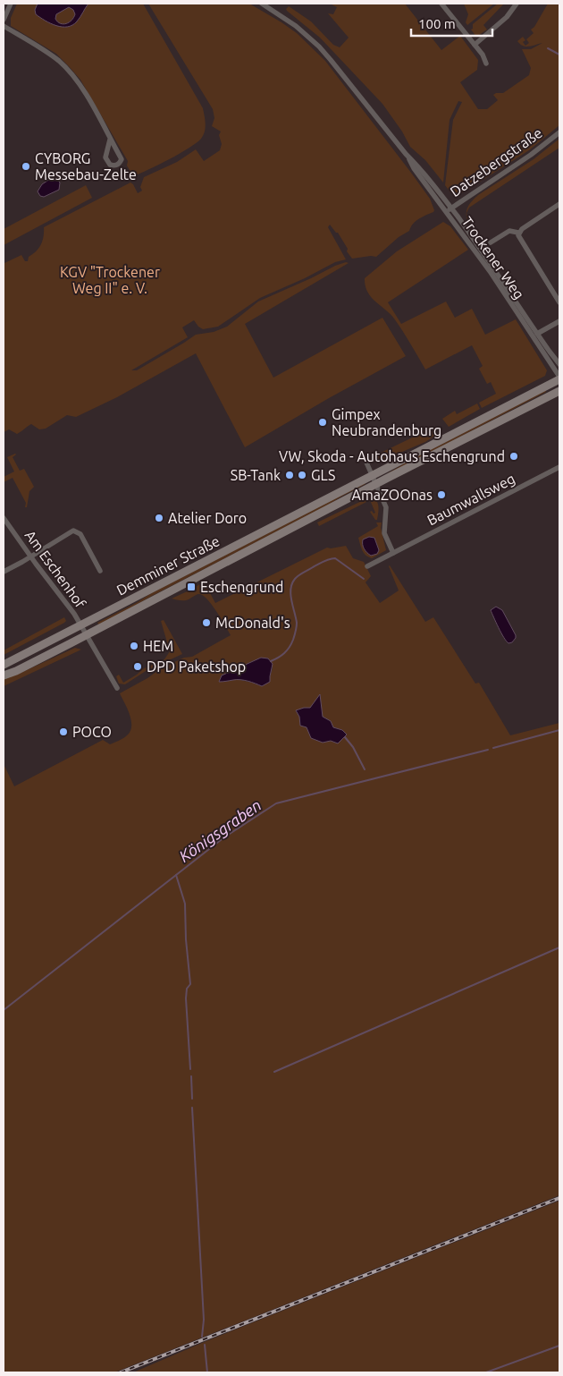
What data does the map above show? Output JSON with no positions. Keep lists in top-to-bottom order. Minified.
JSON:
{"streets":{"main road":["Demminer Straße"],"street":["Datzebergstraße","Trockener Weg","Baumwallsweg","Am Eschenhof"]},"crossings":[["Datzebergstraße","Trockener Weg"],["Trockener Weg","Demminer Straße"],["Demminer Straße","Am Eschenhof"]],"water":["Königsgraben"],"parks":["KGV \"Trockener Weg II\" e. V."],"places":{"other":["CYBORG Messebau-Zelte","Gimpex Neubrandenburg","VW, Skoda - Autohaus Eschengrund","SB-Tank","GLS","AmaZOOnas","Atelier Doro","McDonald's","HEM","DPD Paketshop","POCO"],"transit":["Eschengrund"]},"scale_bar":"100 m"}
